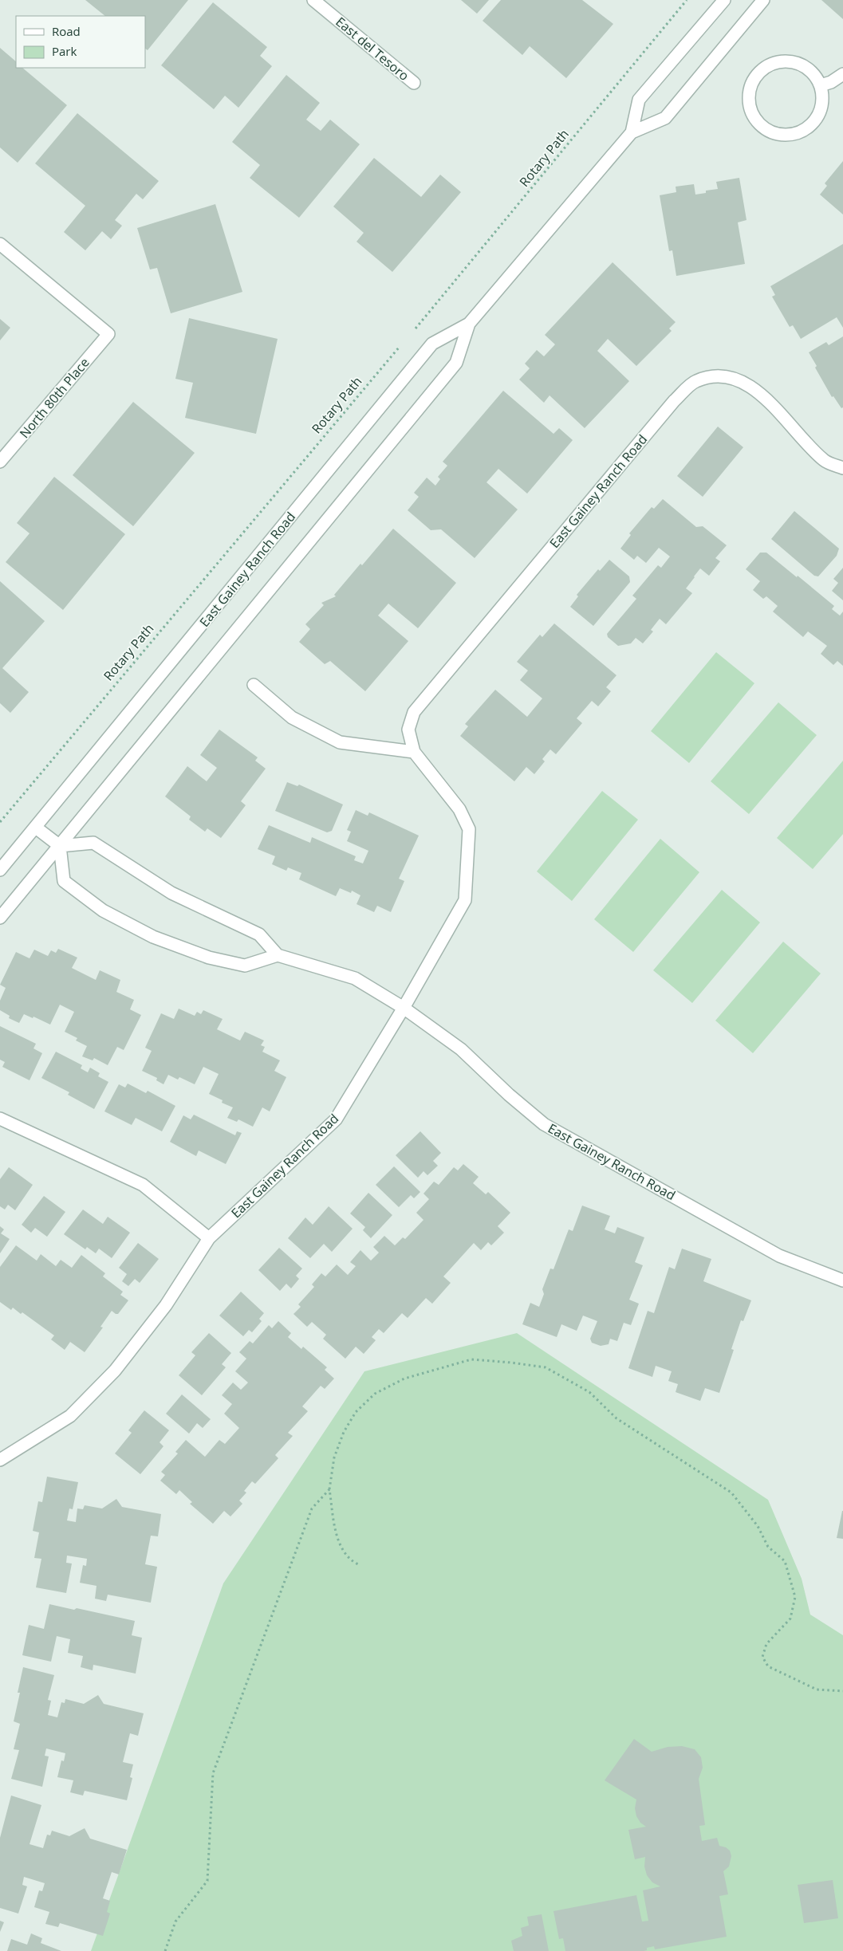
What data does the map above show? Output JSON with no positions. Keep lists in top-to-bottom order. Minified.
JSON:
{"streets":{"street":["East del Tesoro","North 80th Place","East Gainey Ranch Road"],"path":["Rotary Path"]},"legend":["Road","Park"]}
